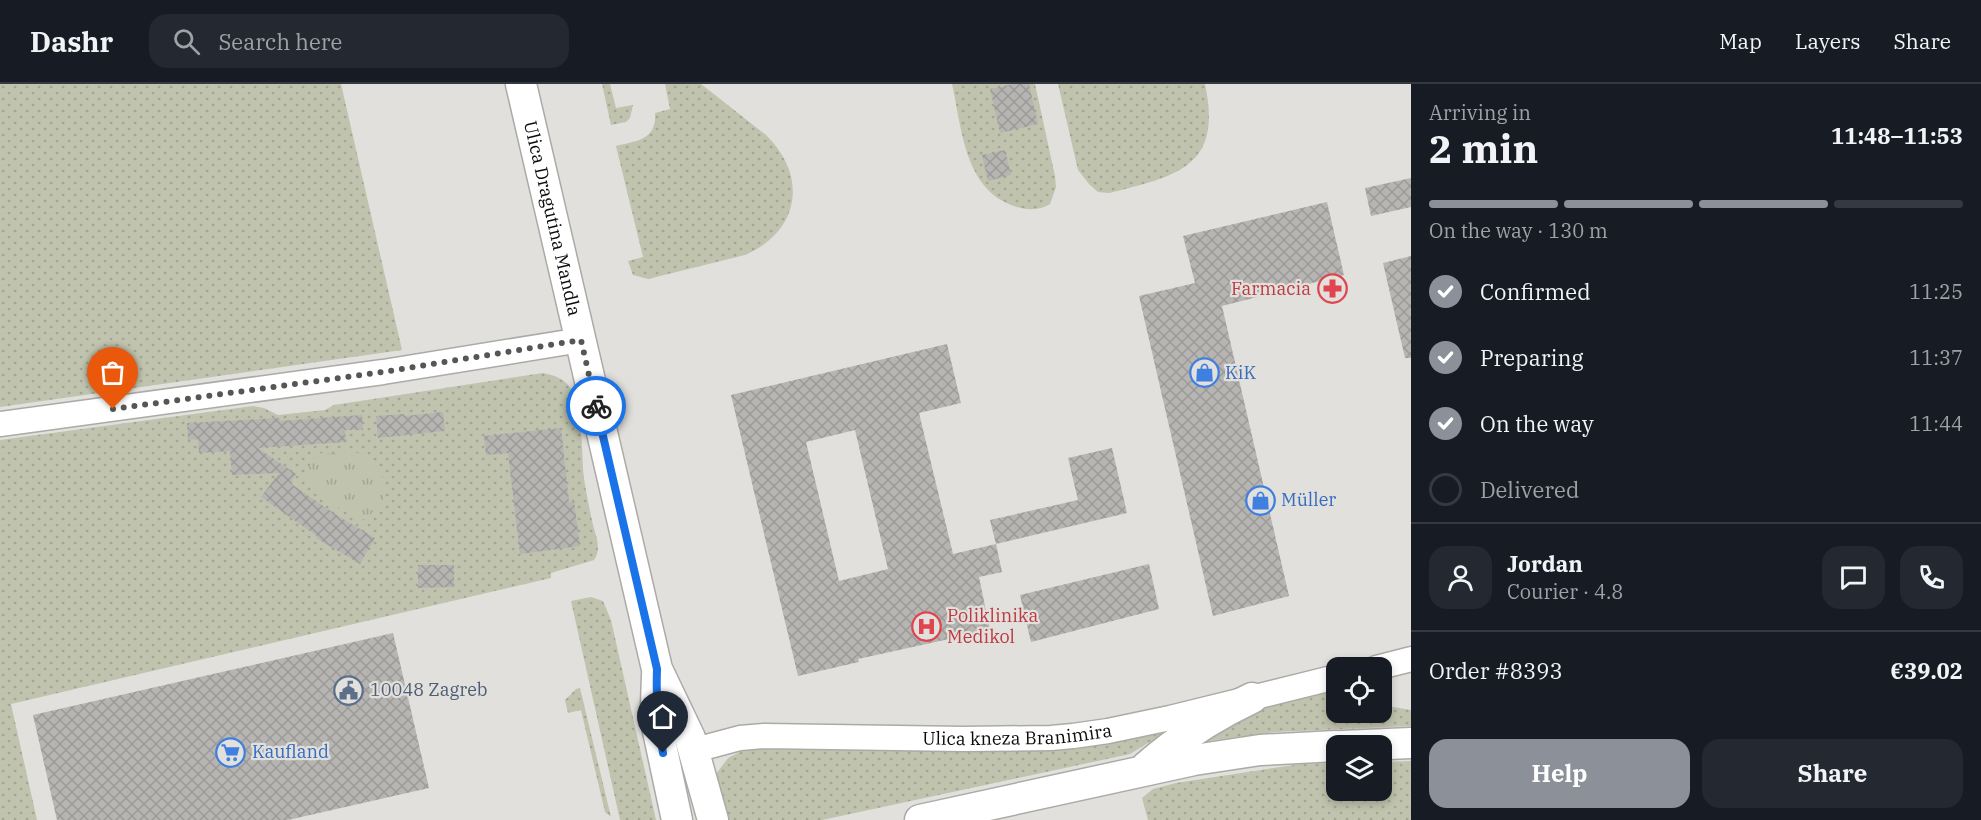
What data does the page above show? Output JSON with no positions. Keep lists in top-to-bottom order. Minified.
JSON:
{"streets":{"main road":["Ulica Dragutina Mandla"],"street":["Ulica kneza Branimira"]},"crossings":[["Ulica Dragutina Mandla","Ulica kneza Branimira"]],"places":{"pharmacy":["Farmacia"],"shop":["KiK","Müller"],"hospital":["Poliklinika Medikol"],"public building":["10048 Zagreb"],"supermarket":["Kaufland"]},"page":{"header":"Dashr","search":"Search here","nav":["Map","Layers","Share"],"heading":["2 min","Arriving in","11:48–11:53"],"panel":["Jordan","Courier · 4.8","Order #8393","€39.02"],"bar":"On the way · 130 m","list":[["Confirmed","11:25"],["Preparing","11:37"],["On the way","11:44"],"Delivered"],"buttons":["Help","Share"]}}
